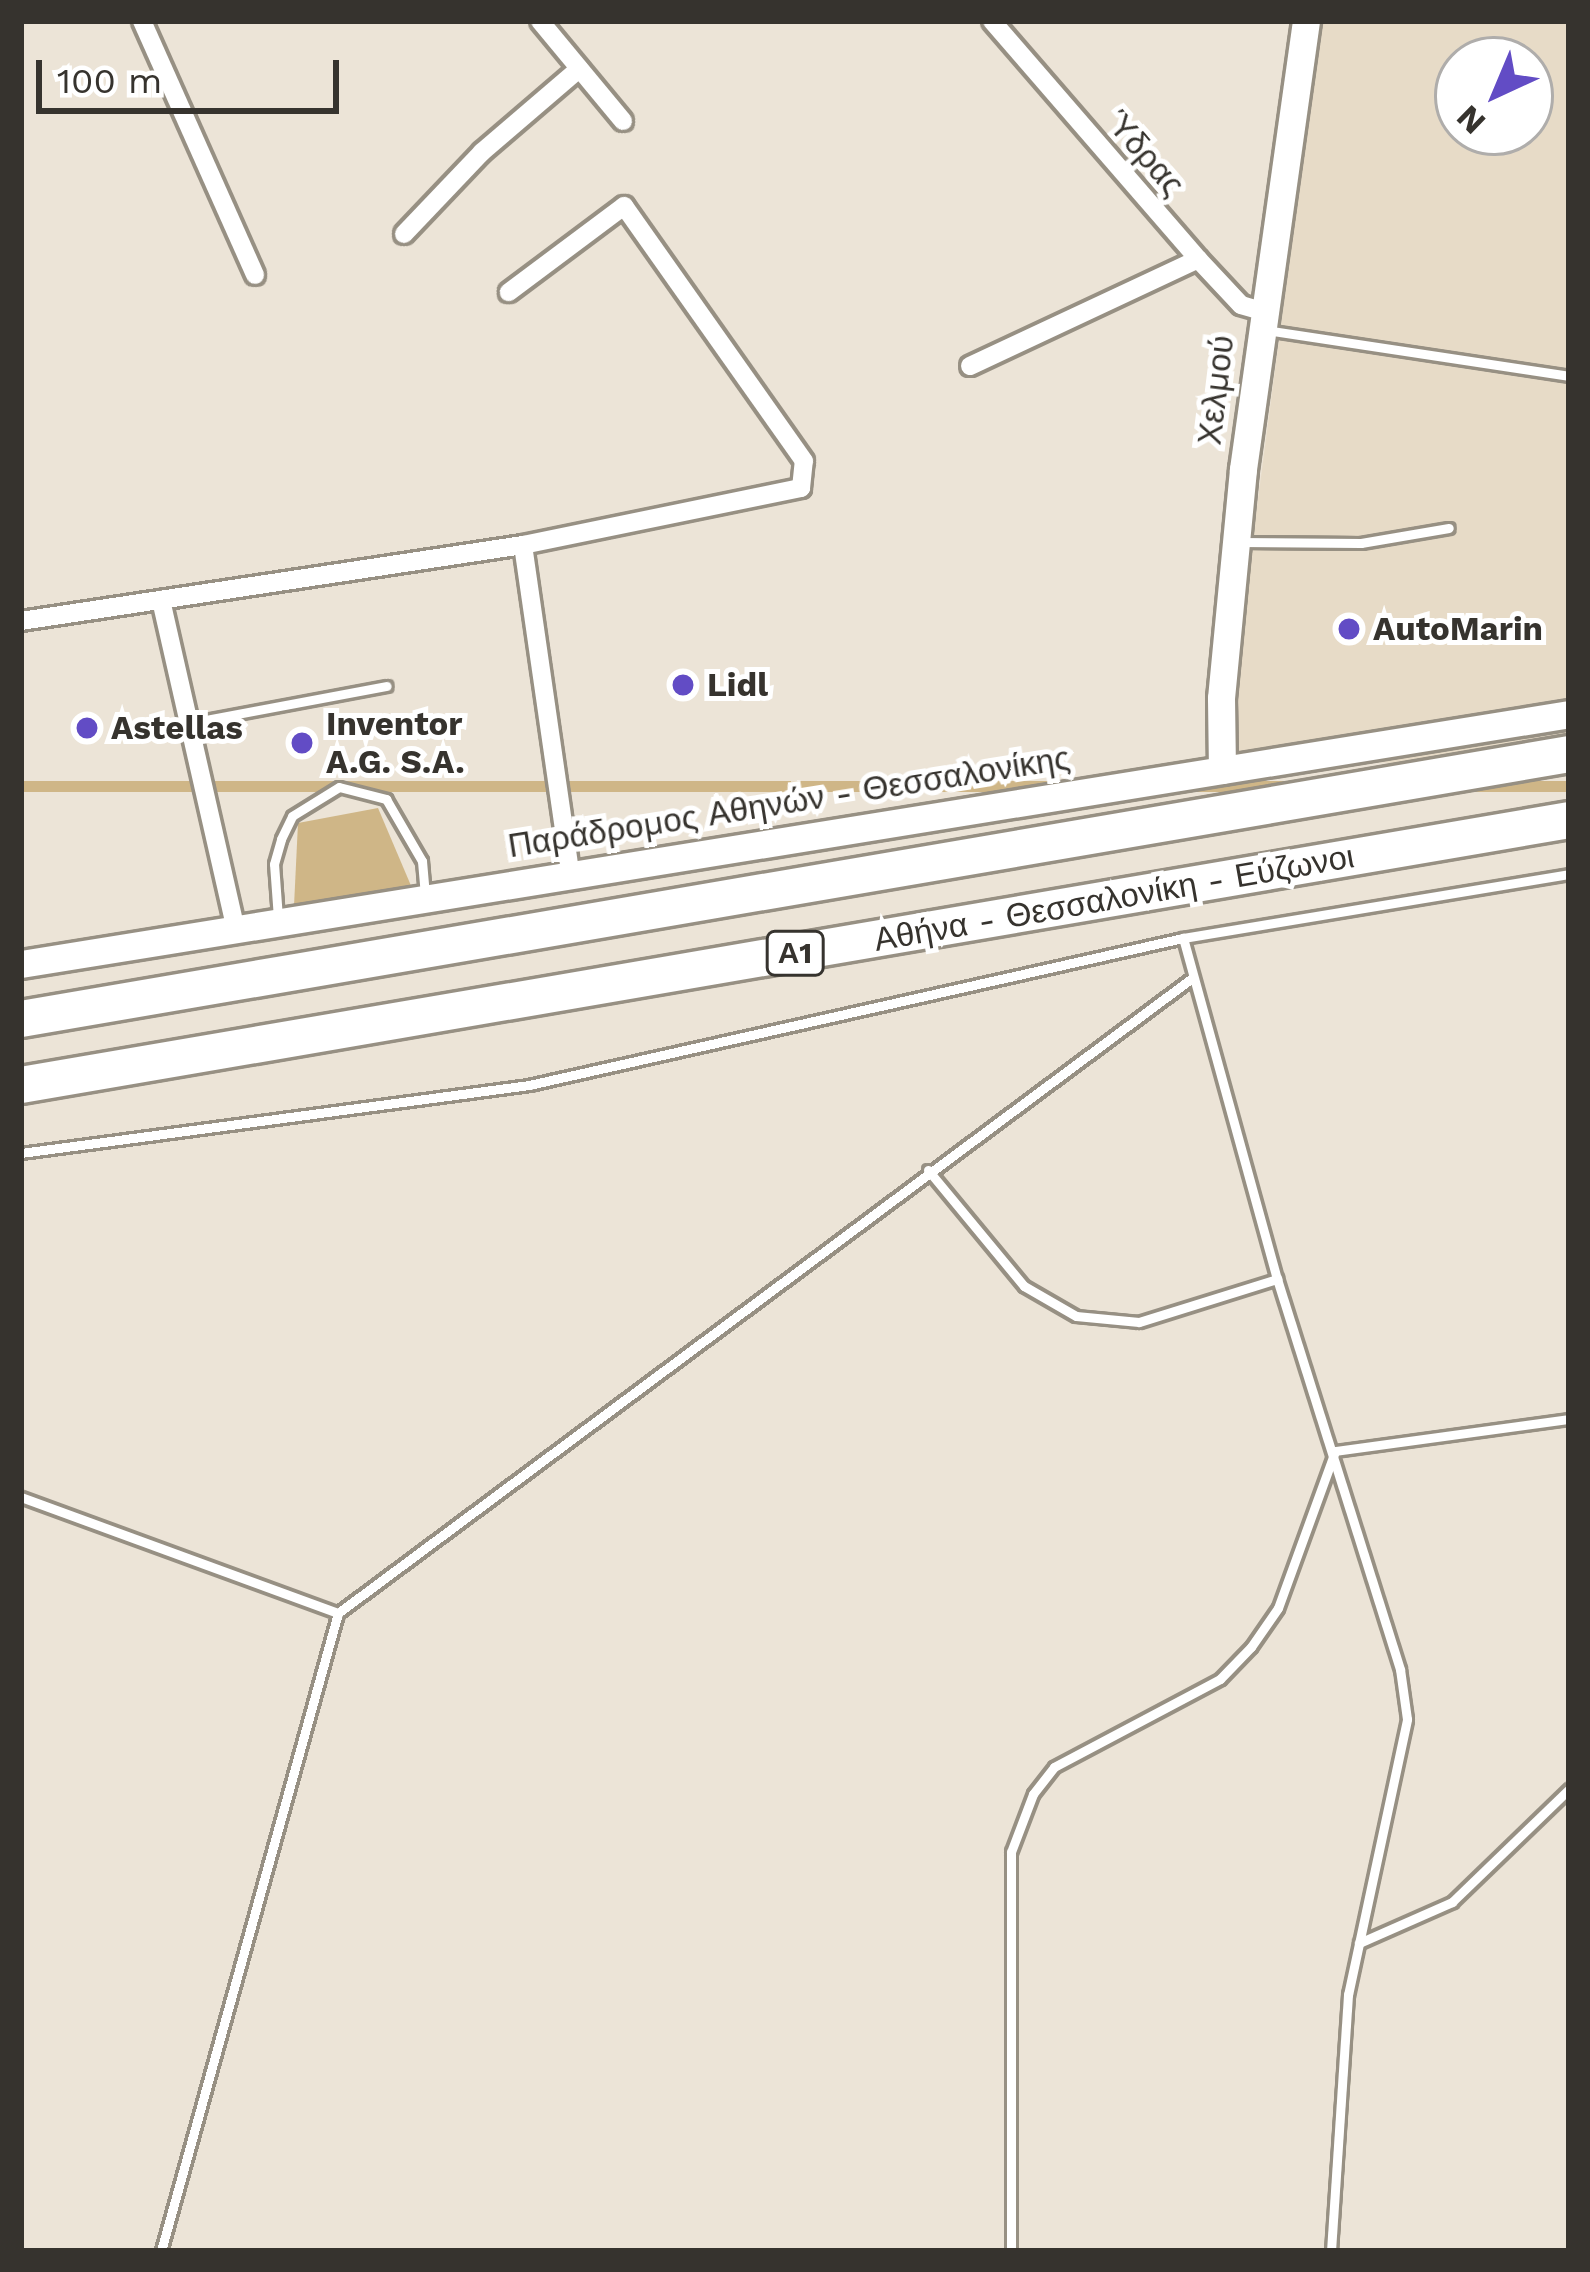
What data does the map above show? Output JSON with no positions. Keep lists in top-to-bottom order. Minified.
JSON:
{"streets":{"highway":["Αθήνα - Θεσσαλονίκη - Εύζωνοι","Α1"],"main road":["Χελμού","Παράδρομος Αθηνών - Θεσσαλονίκης"],"street":["Ύδρας"]},"crossings":[["Ύδρας","Χελμού"],["Χελμού","Παράδρομος Αθηνών - Θεσσαλονίκης"]],"places":["AutoMarin","Lidl","Astellas","Inventor A.G. S.A."],"scale_bar":"100 m","north":"bottom left"}
